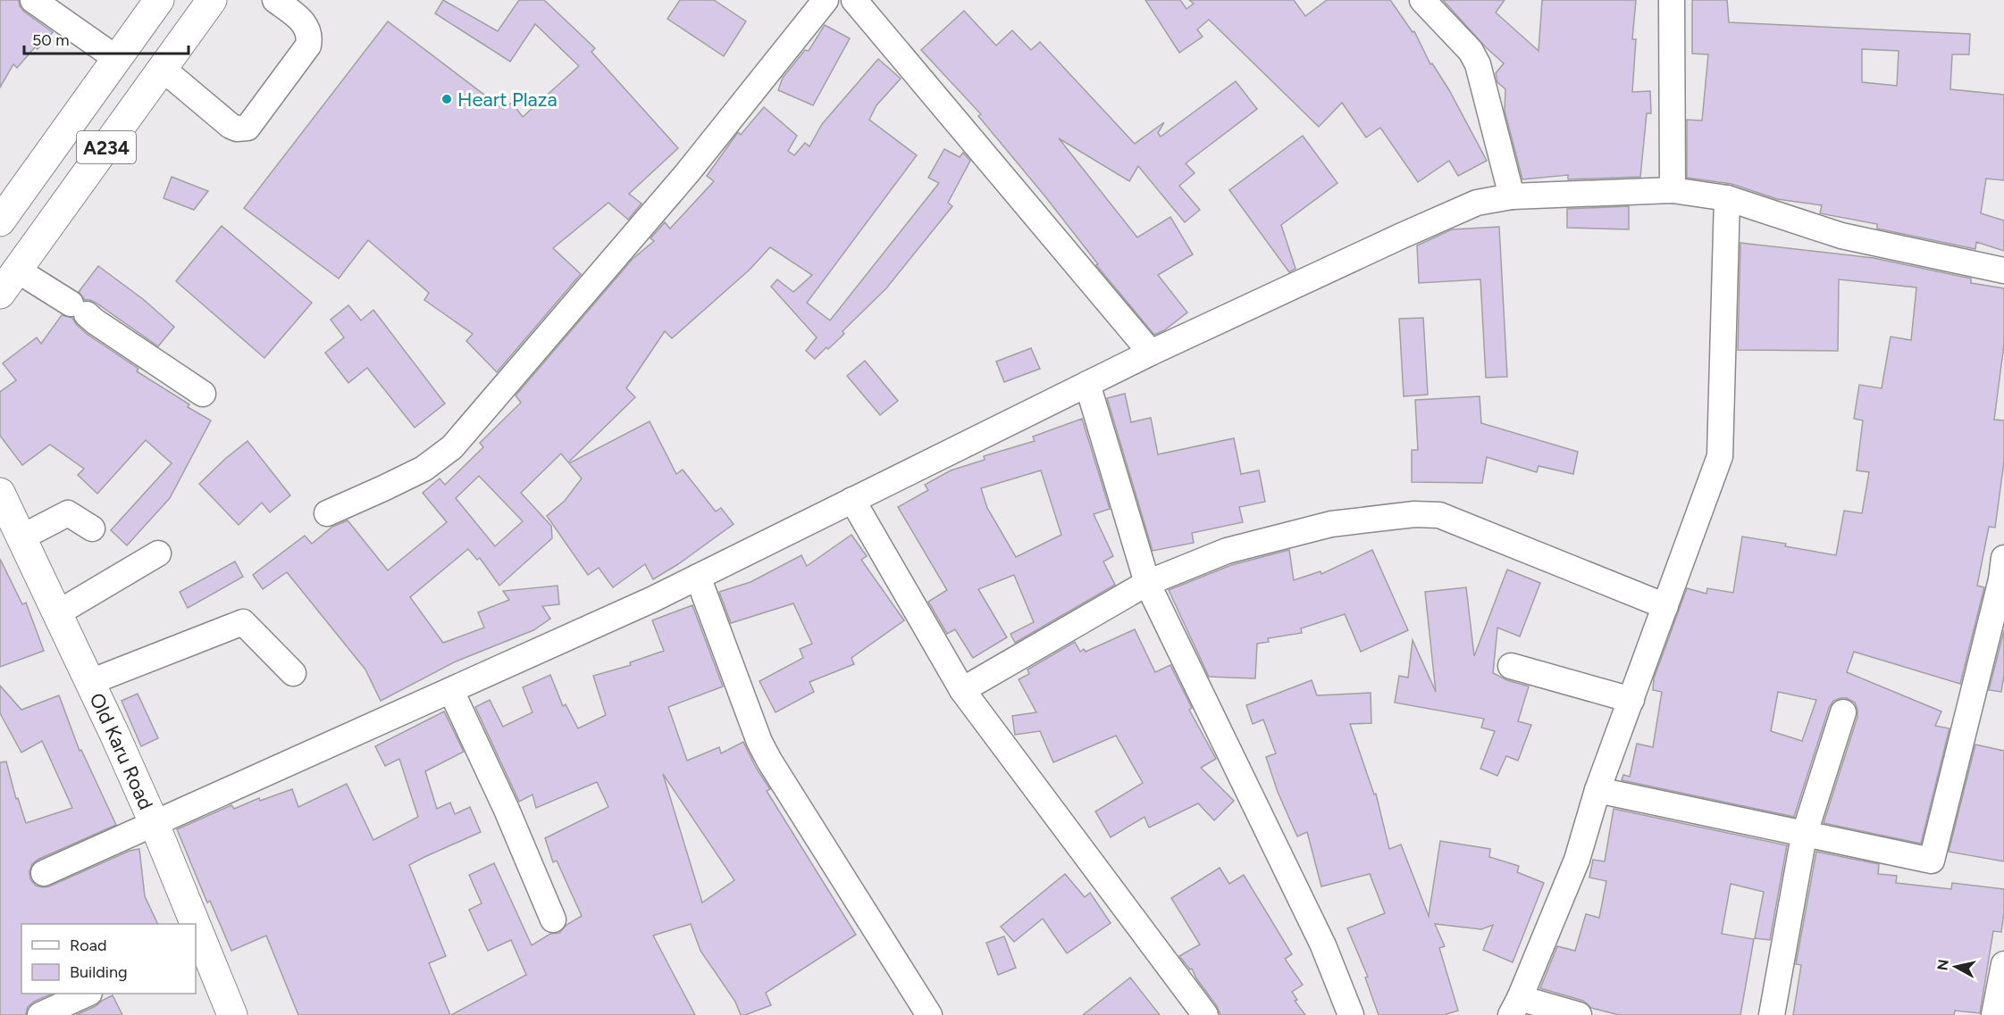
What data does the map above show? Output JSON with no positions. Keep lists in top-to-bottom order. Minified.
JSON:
{"streets":{"main road":["A234","Old Karu Road"]},"places":["Heart Plaza"],"legend":["Road","Building"],"scale_bar":"50 m","north":"left"}
